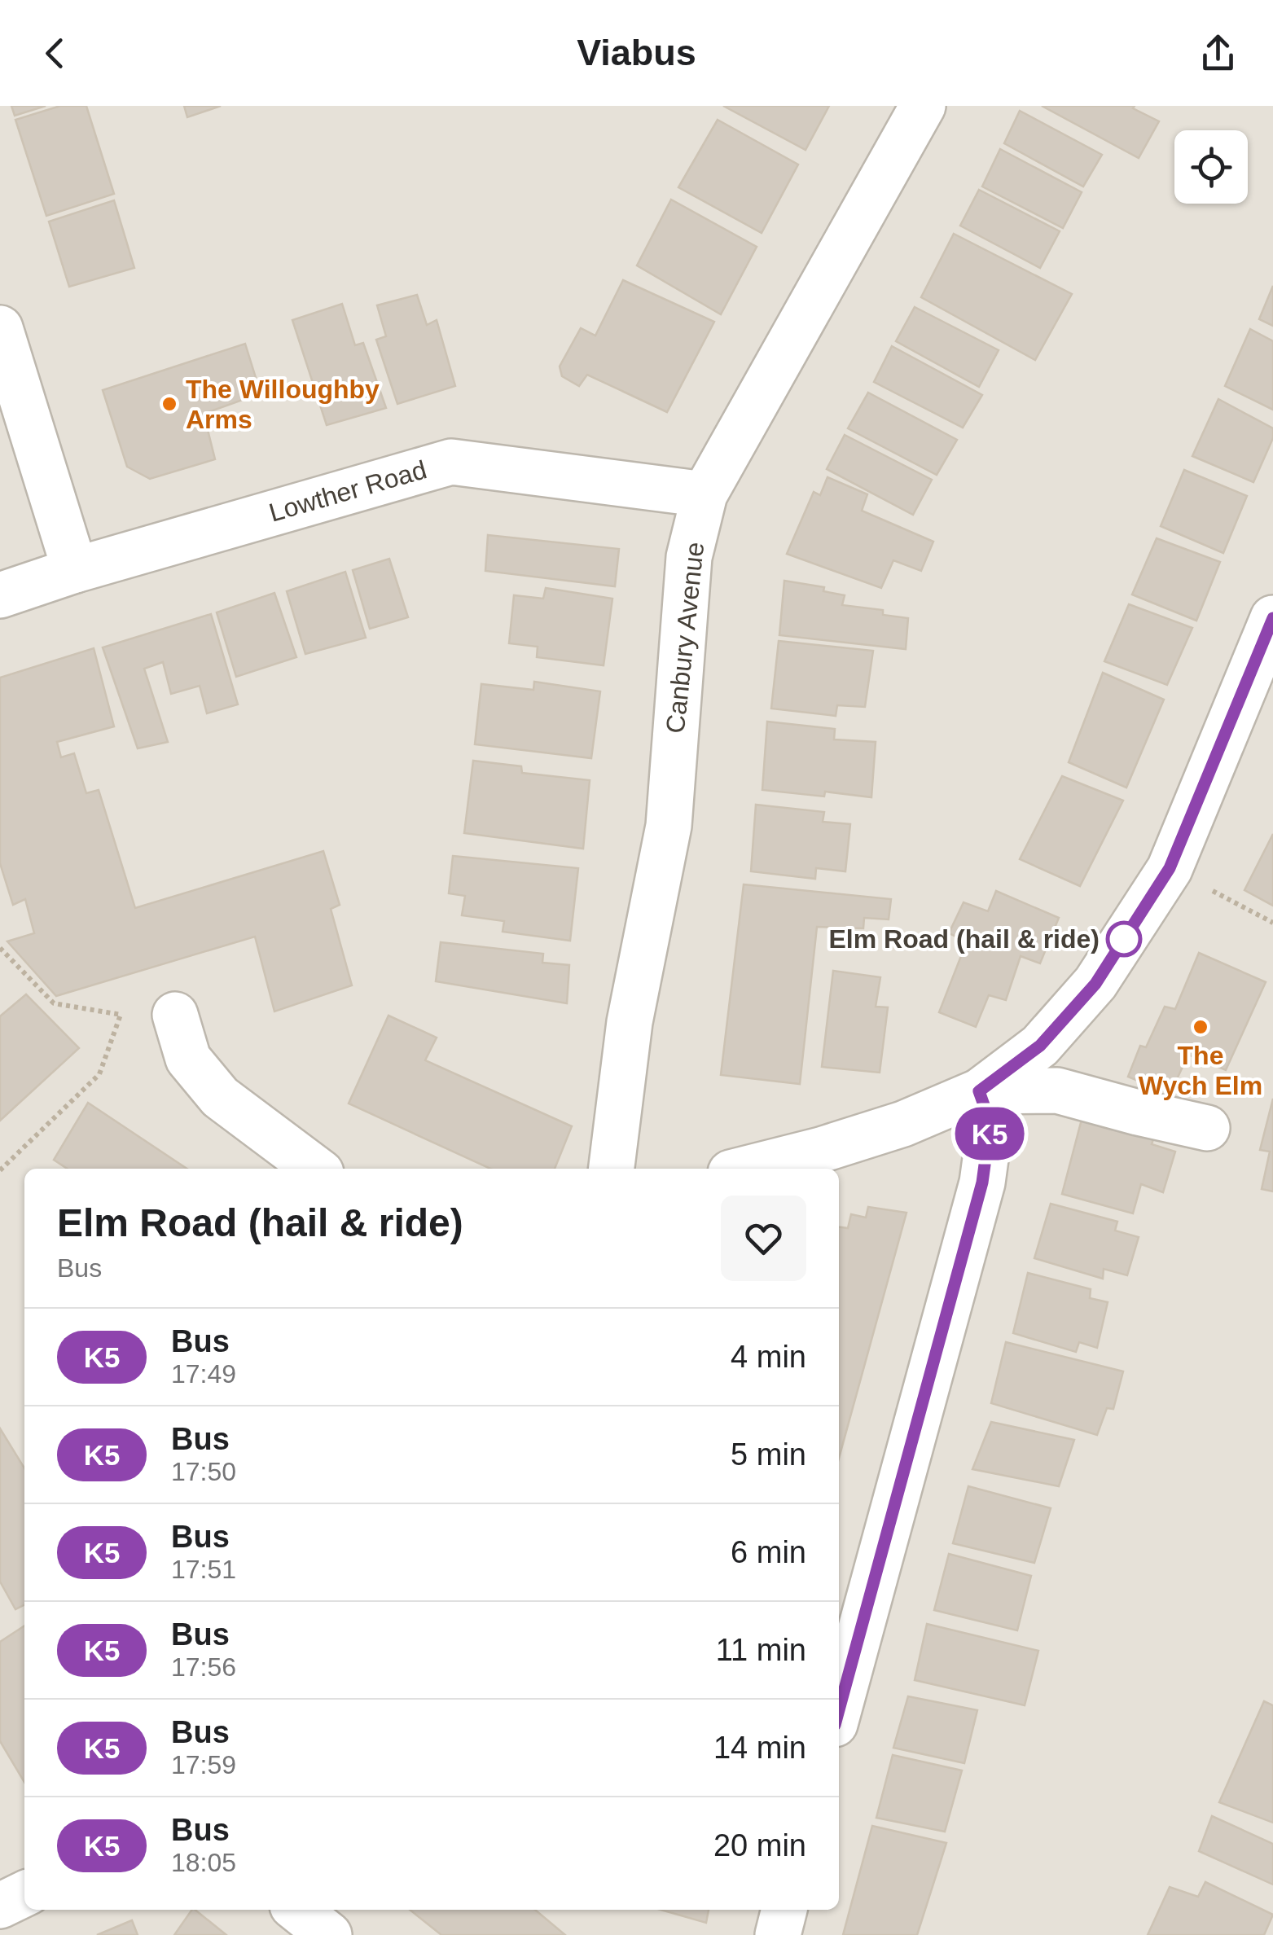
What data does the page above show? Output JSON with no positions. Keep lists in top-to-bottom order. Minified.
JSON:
{"streets":{"street":["Lowther Road","Canbury Avenue"]},"crossings":[["Lowther Road","Canbury Avenue"]],"places":["The Willoughby Arms","Elm Road (hail & ride)","The Wych Elm"],"lines":["bus line K5"],"page":{"header":"Viabus","on_map":"K5","heading":["Elm Road (hail & ride)","Bus"],"list":[{"mark":"K5","name":"Bus","note":"17:49","value":"4 min"},{"mark":"K5","name":"Bus","note":"17:50","value":"5 min"},{"mark":"K5","name":"Bus","note":"17:51","value":"6 min"},{"mark":"K5","name":"Bus","note":"17:56","value":"11 min"},{"mark":"K5","name":"Bus","note":"17:59","value":"14 min"},{"mark":"K5","name":"Bus","note":"18:05","value":"20 min"}]}}
